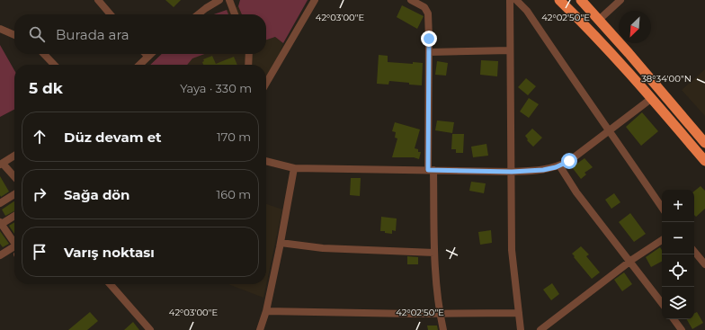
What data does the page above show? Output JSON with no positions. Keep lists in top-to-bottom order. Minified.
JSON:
{"north":"bottom left","page":{"search":"Burada ara","heading":["5 dk","Yaya · 330 m"],"list":[["Düz devam et","170 m"],["Sağa dön","160 m"],"Varış noktası"],"map_buttons":["+","−"]},"coordinates":["42°03'00\"E","42°02'50\"E","38°34'00\"N"]}
